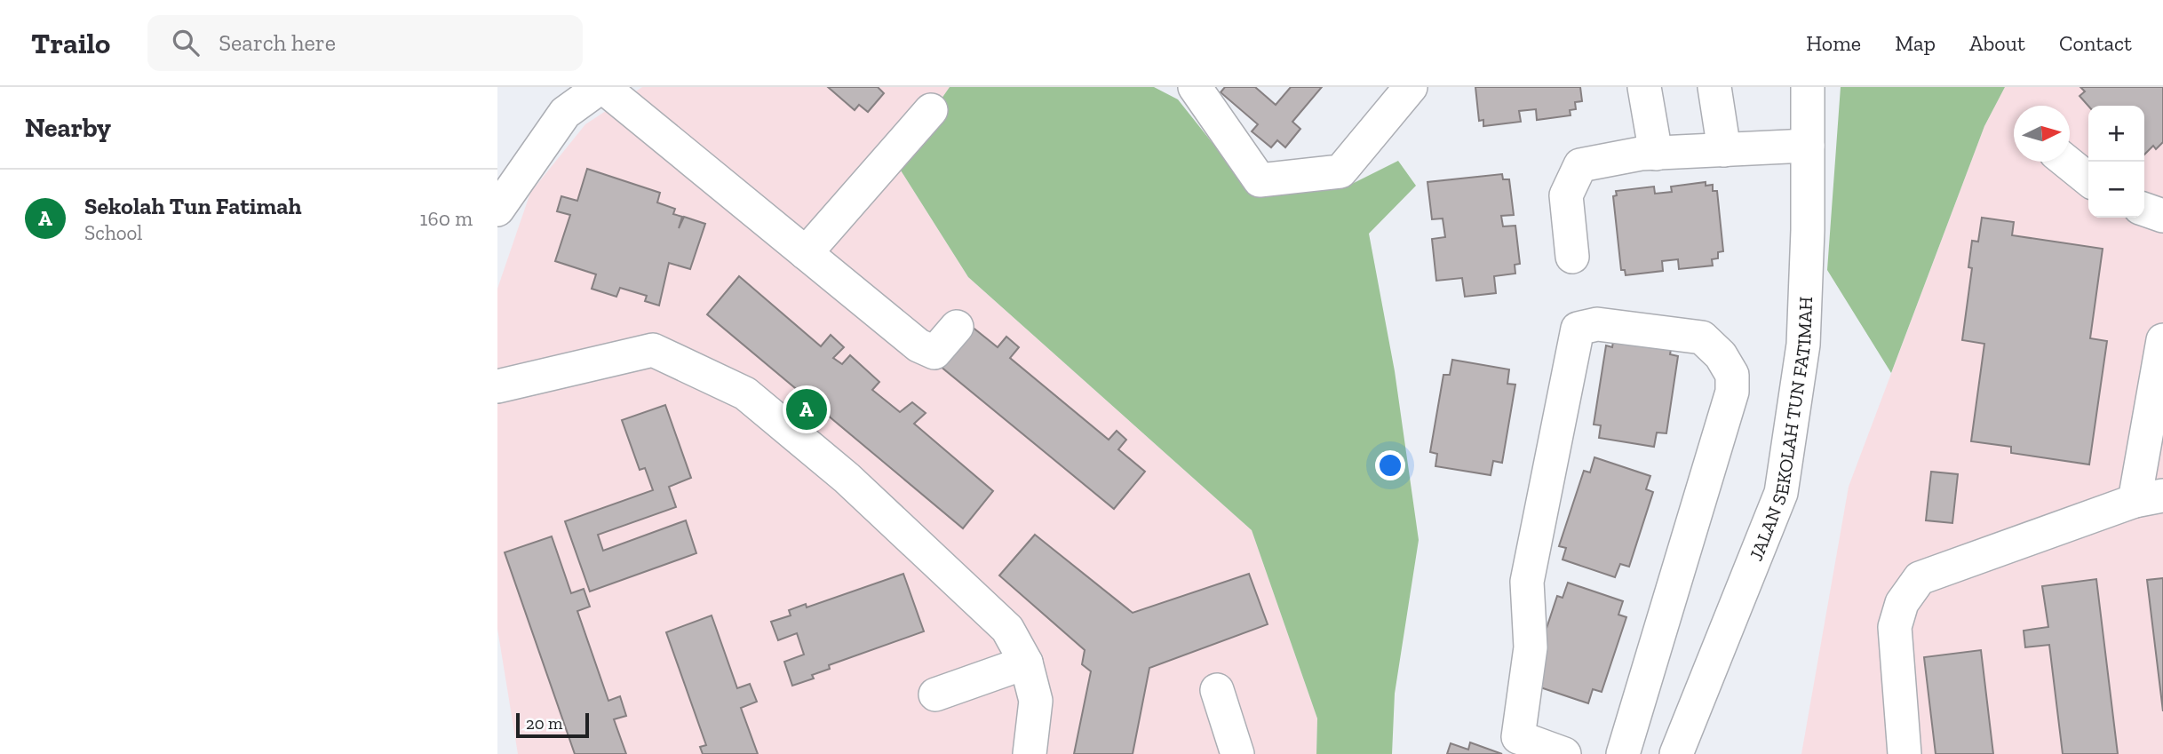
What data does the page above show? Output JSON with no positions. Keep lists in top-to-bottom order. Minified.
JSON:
{"streets":{"street":["JALAN SEKOLAH TUN FATIMAH"]},"scale_bar":"20 m","north":"right","page":{"header":"Trailo","search":"Search here","nav":["Home","Map","About","Contact"],"heading":"Nearby","map_buttons":["+","−"],"list":[{"mark":"A","name":"Sekolah Tun Fatimah","note":"School","value":"160 m"}],"pins":"A","scale":"20 m"}}
